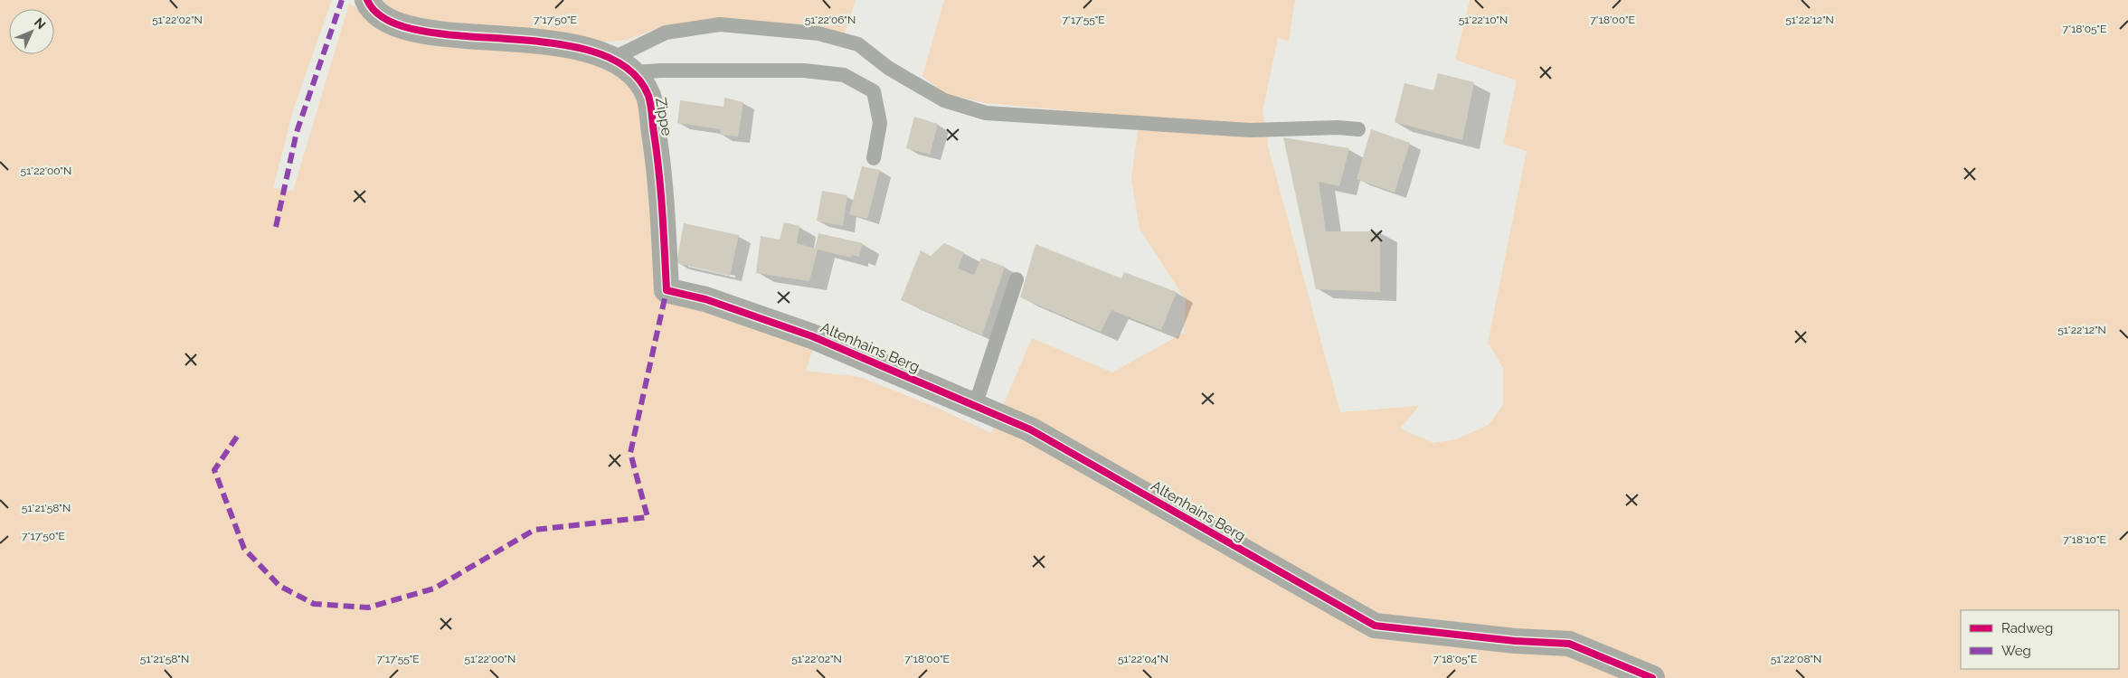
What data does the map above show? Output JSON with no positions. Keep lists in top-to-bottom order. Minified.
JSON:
{"streets":{"street":["Zippe","Altenhains Berg"]},"crossings":[["Zippe","Altenhains Berg"]],"legend":["Radweg","Weg"],"north":"top right","coordinates":["7°17'50\"E","7°17'55\"E","7°18'00\"E","51°22'02\"N","51°22'06\"N","51°22'10\"N","51°22'12\"N","7°18'05\"E","51°22'00\"N","51°21'58\"N","7°18'10\"E","51°22'04\"N","51°22'08\"N"]}
